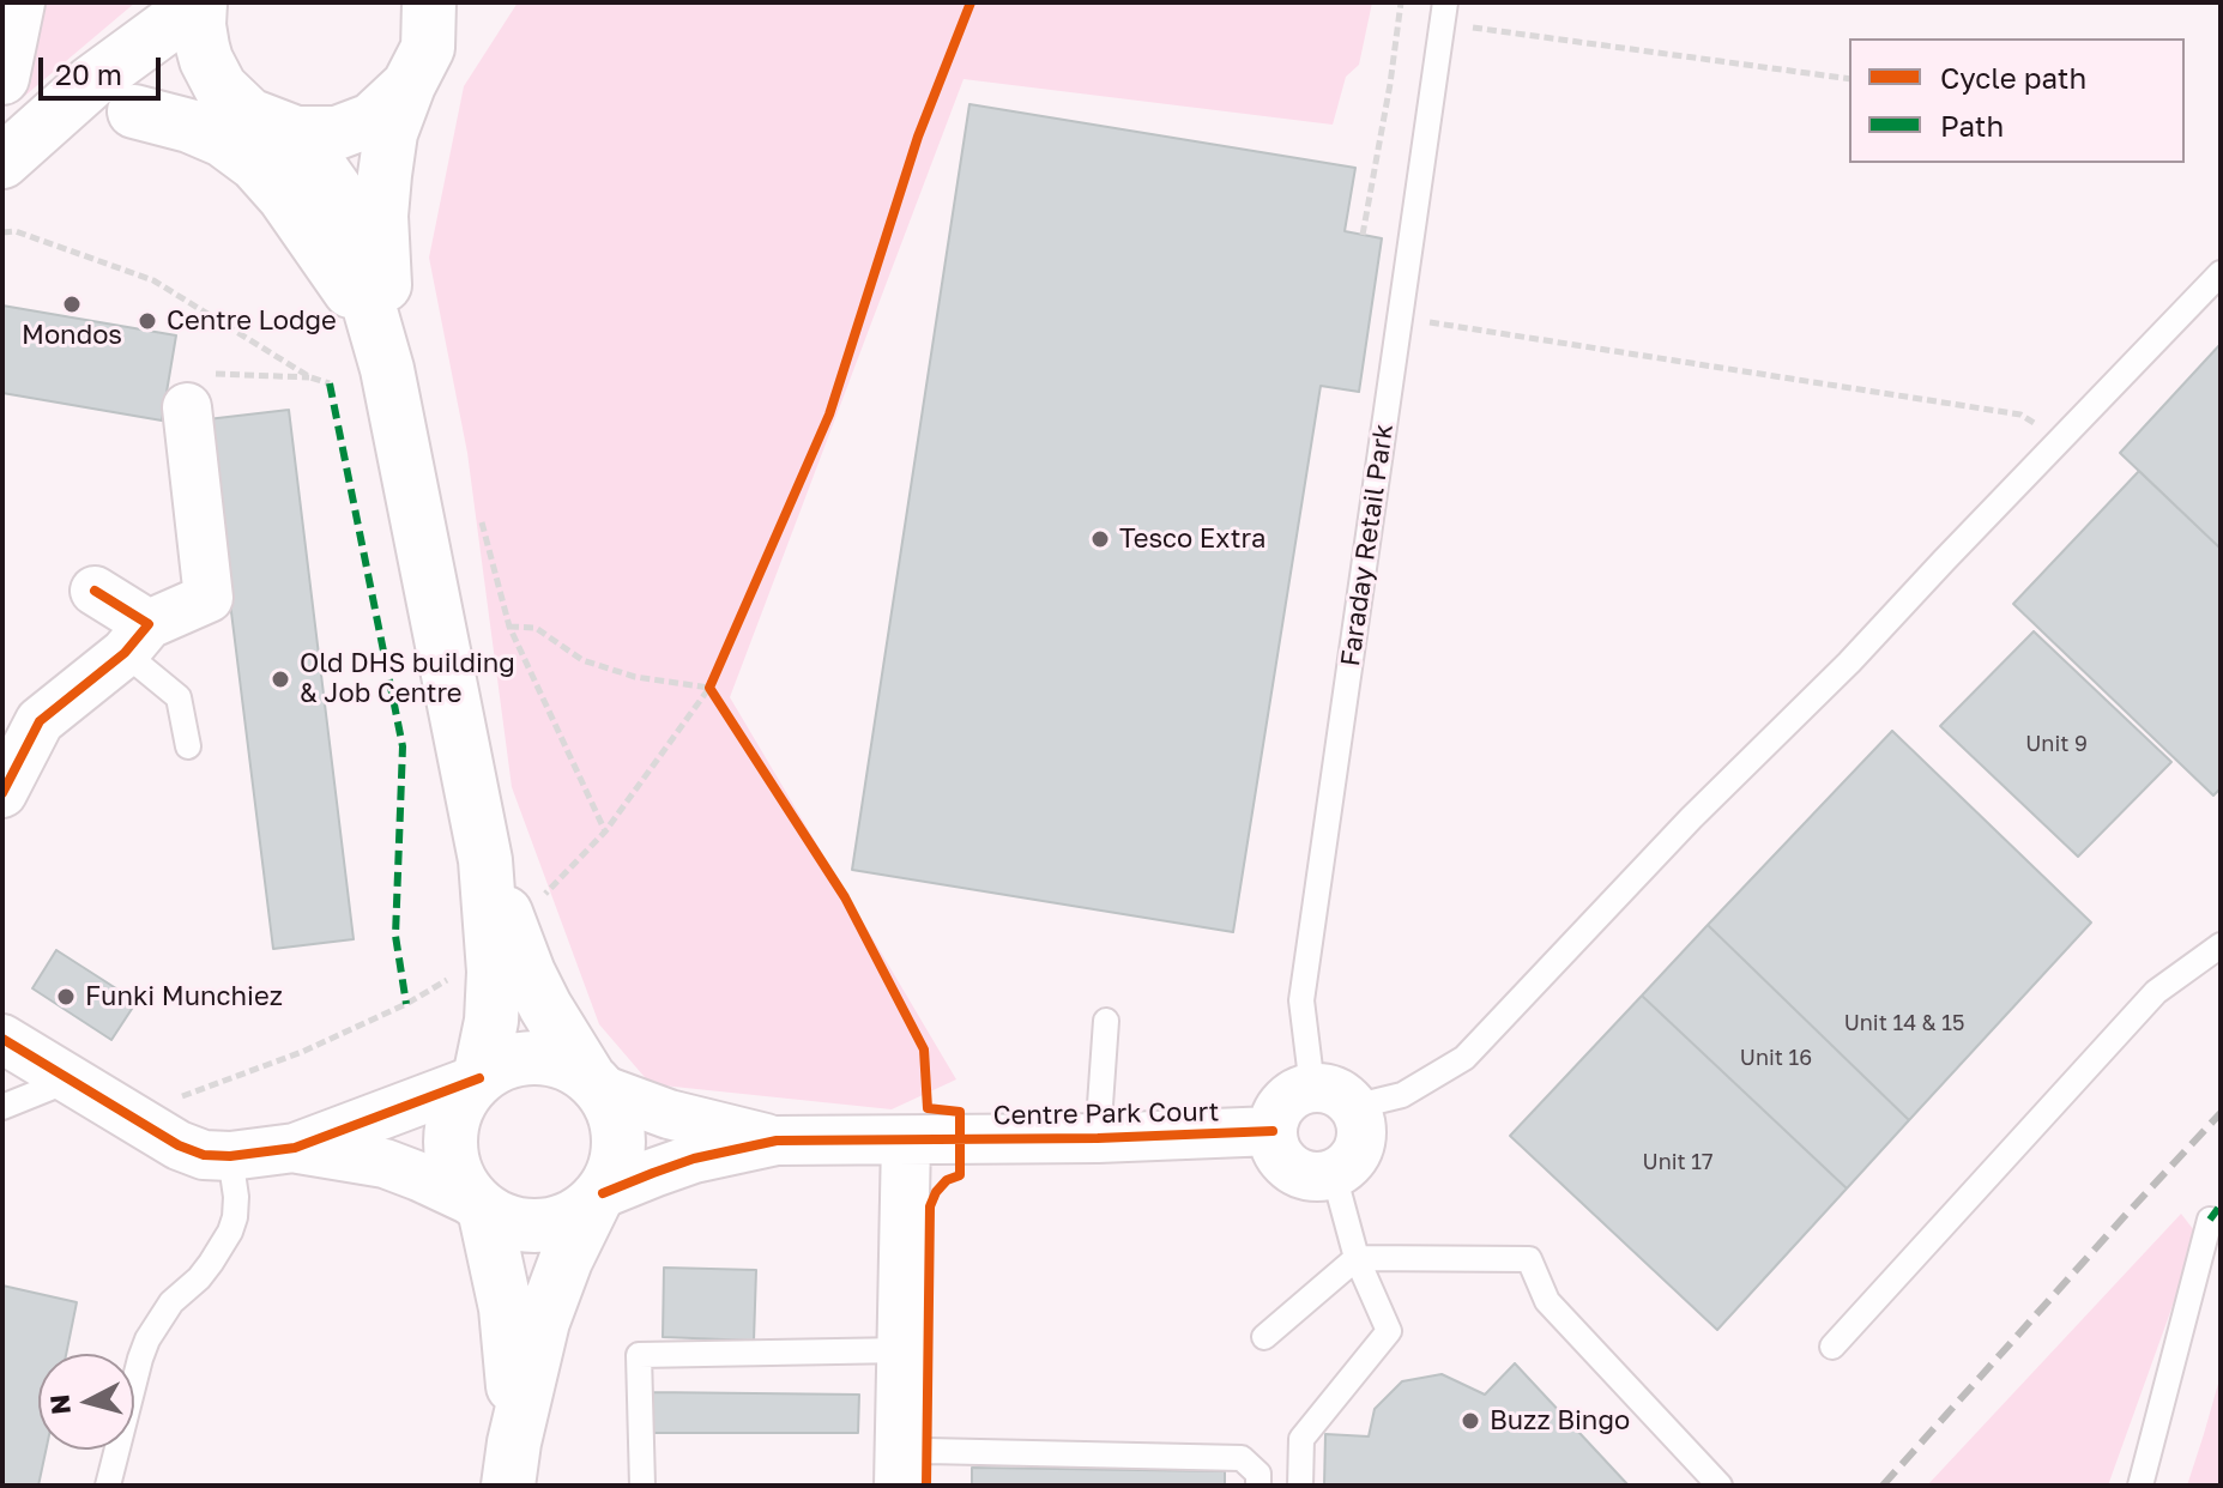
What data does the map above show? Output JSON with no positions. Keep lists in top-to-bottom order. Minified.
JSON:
{"streets":{"street":["Centre Park Court"],"lane":["Faraday Retail Park"]},"crossings":[["Faraday Retail Park","Centre Park Court"]],"places":["Mondos","Centre Lodge","Tesco Extra","Old DHS building & Job Centre","Funki Munchiez","Buzz Bingo"],"house_numbers":["Unit 9","Unit 14 & 15","Unit 16","Unit 17"],"legend":["Cycle path","Path"],"scale_bar":"20 m","north":"left"}
